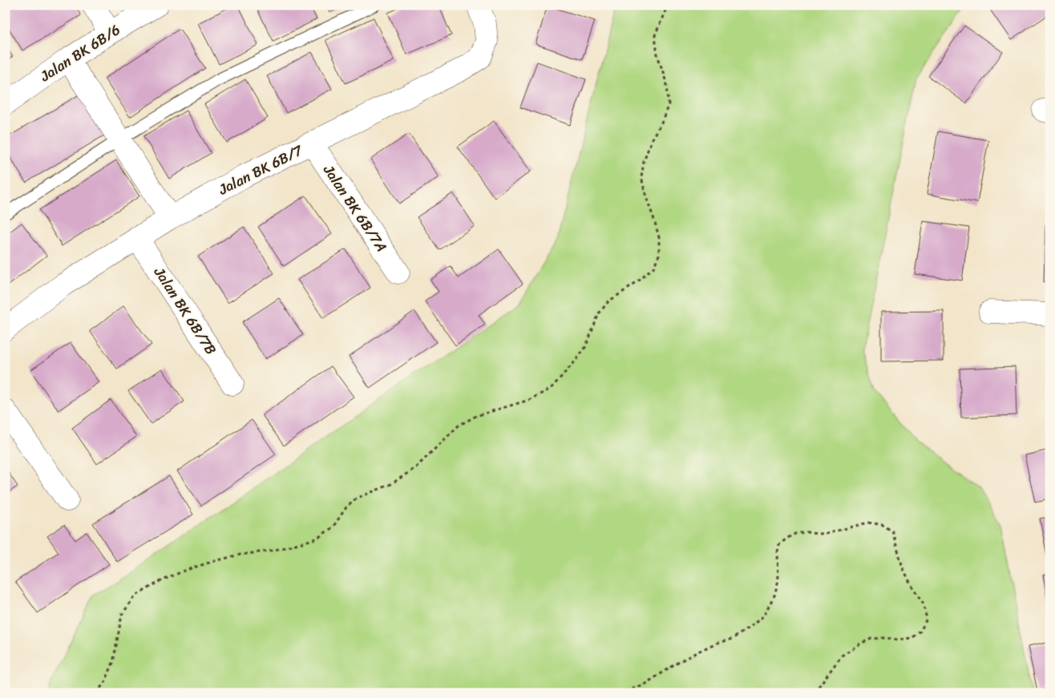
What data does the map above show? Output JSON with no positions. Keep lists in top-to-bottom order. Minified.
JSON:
{"streets":{"street":["Jalan BK 6B/6","Jalan BK 6B/7","Jalan BK 6B/7A","Jalan BK 6B/7B"]},"crossings":[["Jalan BK 6B/7","Jalan BK 6B/7A"],["Jalan BK 6B/7","Jalan BK 6B/7B"]]}
